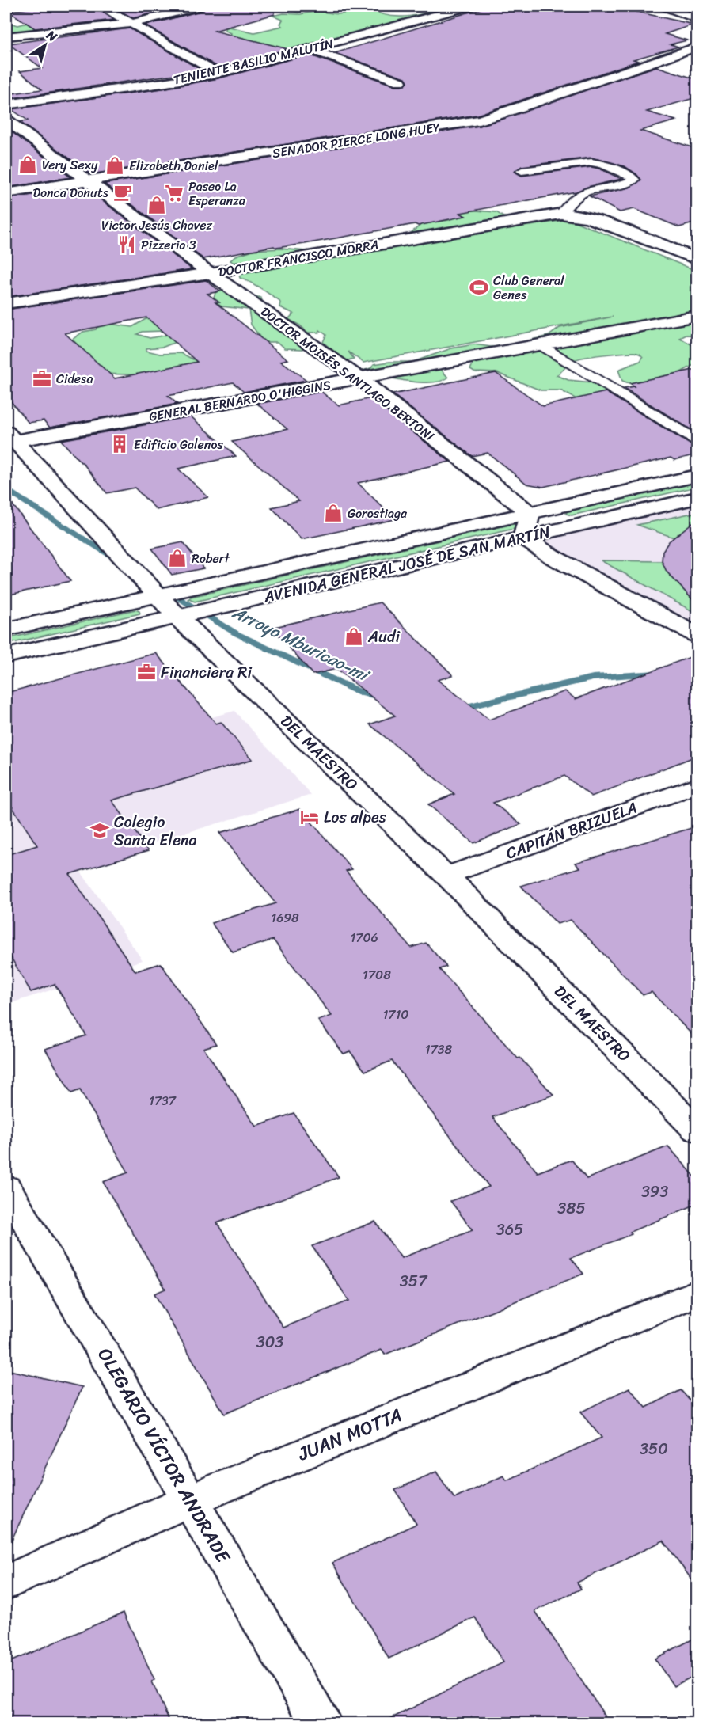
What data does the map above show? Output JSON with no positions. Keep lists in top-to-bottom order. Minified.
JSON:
{"streets":{"main road":["TENIENTE BASILIO MALUTÍN","SENADOR PIERCE LONG HUEY","DOCTOR FRANCISCO MORRA","DOCTOR MOISÉS SANTIAGO BERTONI","GENERAL BERNARDO O'HIGGINS","AVENIDA GENERAL JOSÉ DE SAN MARTÍN","DEL MAESTRO","CAPITÁN BRIZUELA","JUAN MOTTA","OLEGARIO VÍCTOR ANDRADE"]},"crossings":[["SENADOR PIERCE LONG HUEY","DOCTOR MOISÉS SANTIAGO BERTONI"],["DOCTOR FRANCISCO MORRA","DOCTOR MOISÉS SANTIAGO BERTONI"],["DOCTOR MOISÉS SANTIAGO BERTONI","GENERAL BERNARDO O'HIGGINS"],["DOCTOR MOISÉS SANTIAGO BERTONI","AVENIDA GENERAL JOSÉ DE SAN MARTÍN"],["GENERAL BERNARDO O'HIGGINS","DEL MAESTRO"],["AVENIDA GENERAL JOSÉ DE SAN MARTÍN","DEL MAESTRO"],["DEL MAESTRO","CAPITÁN BRIZUELA"],["JUAN MOTTA","OLEGARIO VÍCTOR ANDRADE"]],"water":["Arroyo Mburicao-mi"],"places":{"shop":["Very Sexy","Elizabeth Daniel","Victor Jesús Chavez","Gorostiaga","Robert","Audi"],"cafe":["Donca Donuts"],"supermarket":["Paseo La Esperanza"],"restaurant":["Pizzeria 3"],"sports":["Club General Genes"],"office":["Cidesa","Financiera Ri"],"building":["Edificio Galenos"],"hotel":["Los alpes"],"school or university":["Colegio Santa Elena"]},"house_numbers":["1698","1706","1708","1710","1738","1737","393","385","365","357","303","350"],"north":"top right"}
